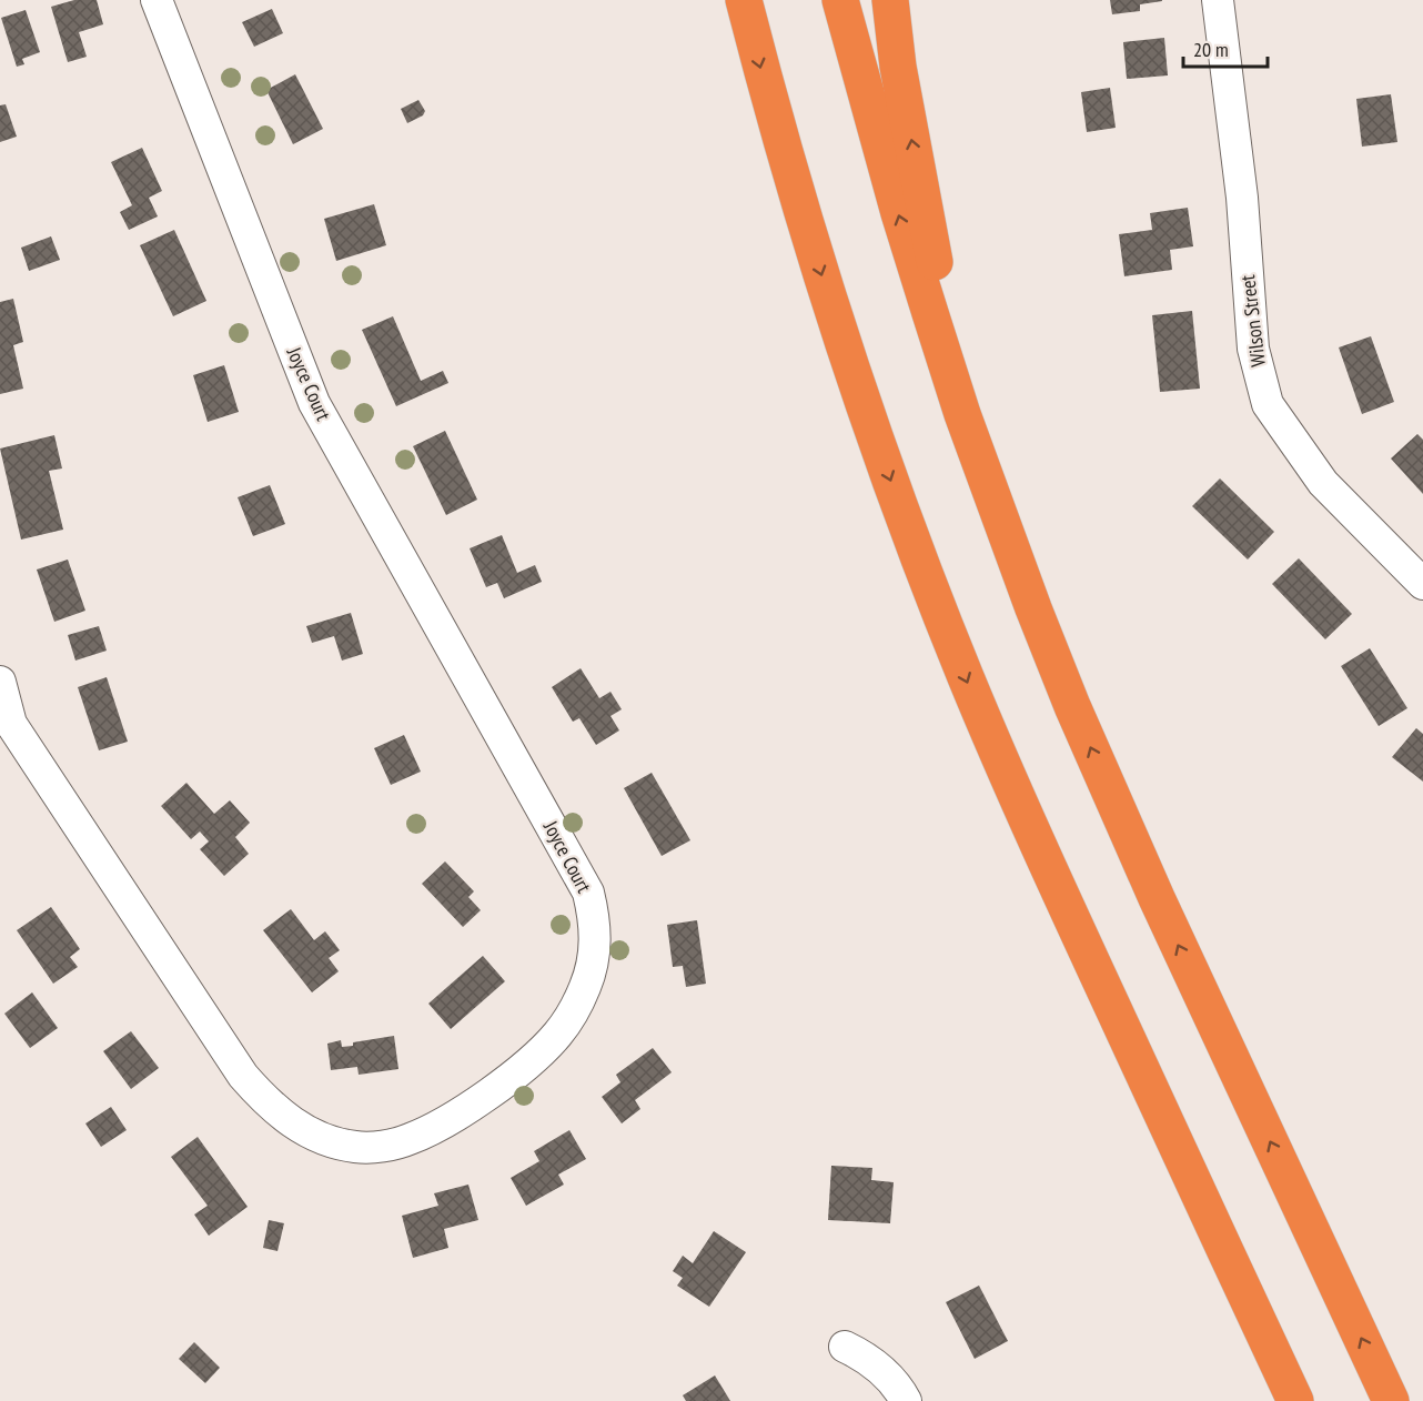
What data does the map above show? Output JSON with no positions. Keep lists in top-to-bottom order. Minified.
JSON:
{"streets":{"street":["Wilson Street","Joyce Court"]},"scale_bar":"20 m"}
